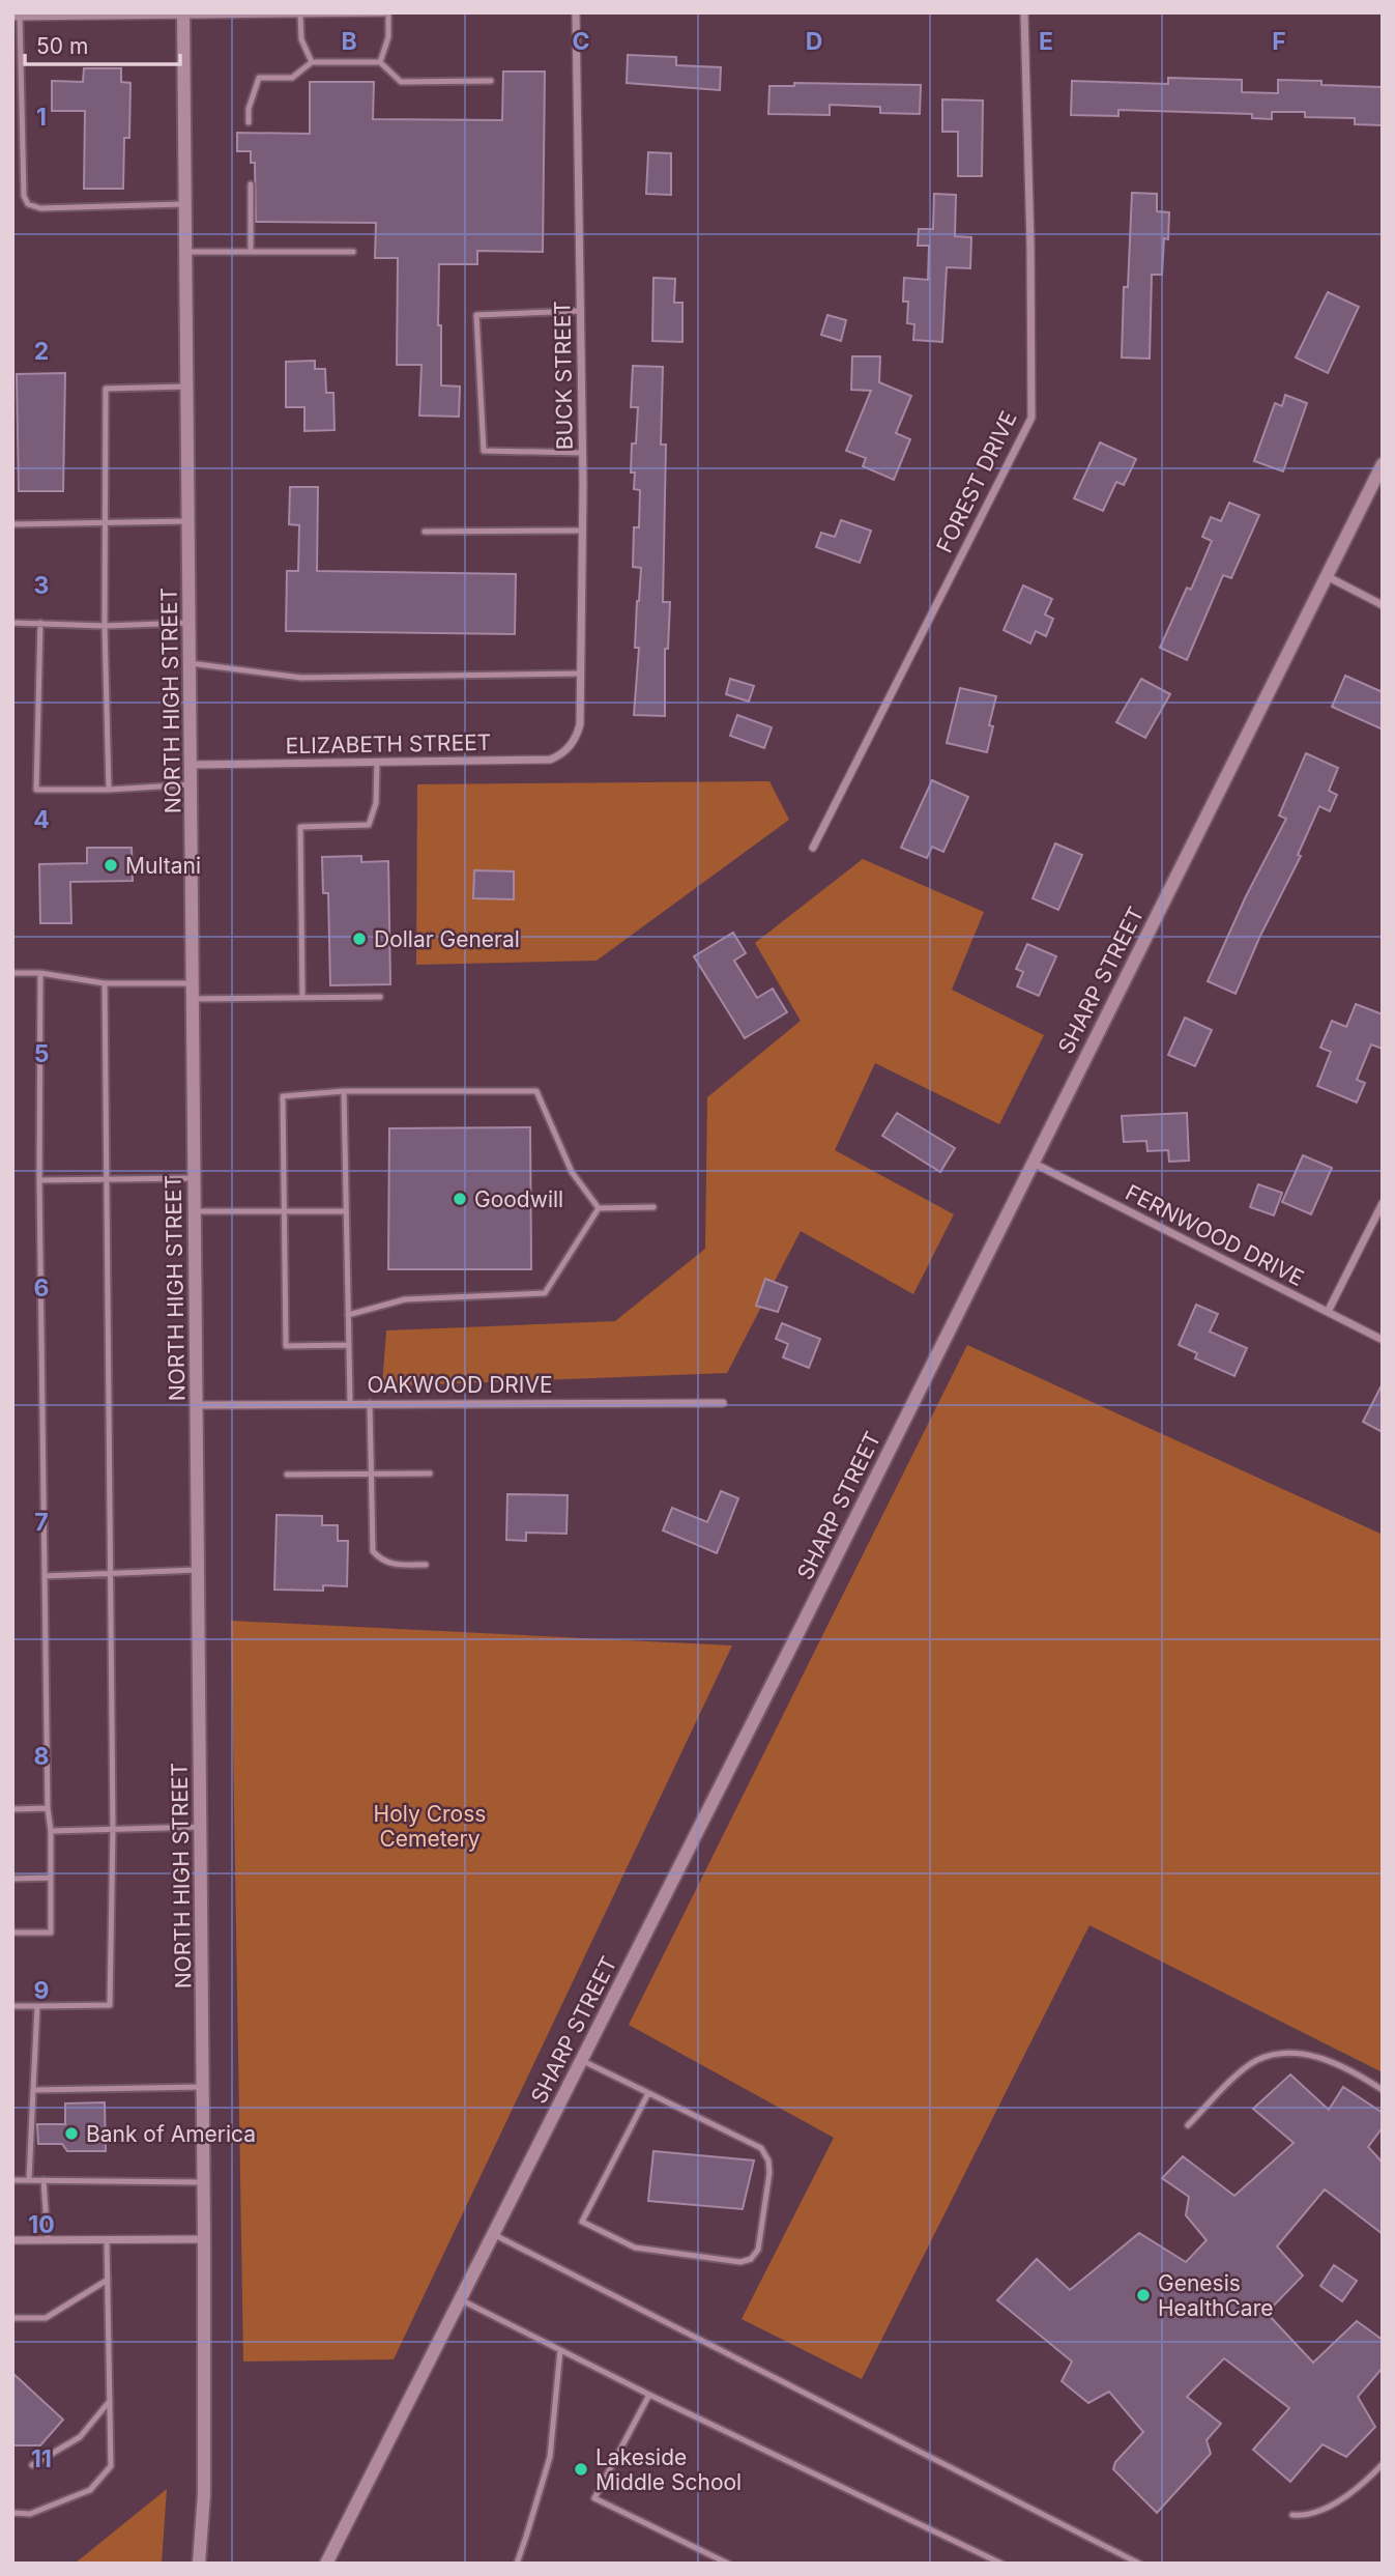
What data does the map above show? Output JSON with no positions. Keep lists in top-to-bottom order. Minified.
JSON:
{"streets":{"street":["BUCK STREET","FOREST DRIVE","NORTH HIGH STREET","ELIZABETH STREET","SHARP STREET","FERNWOOD DRIVE","OAKWOOD DRIVE"]},"crossings":[["BUCK STREET","ELIZABETH STREET"],["NORTH HIGH STREET","ELIZABETH STREET"],["NORTH HIGH STREET","OAKWOOD DRIVE"],["SHARP STREET","FERNWOOD DRIVE"]],"parks":["Holy Cross Cemetery"],"places":["Multani","Dollar General","Goodwill","Bank of America","Genesis HealthCare","Lakeside Middle School"],"scale_bar":"50 m","grid":{"columns":["B","C","D","E","F"],"rows":["1","2","3","4","5","6","7","8","9","10","11"]}}
